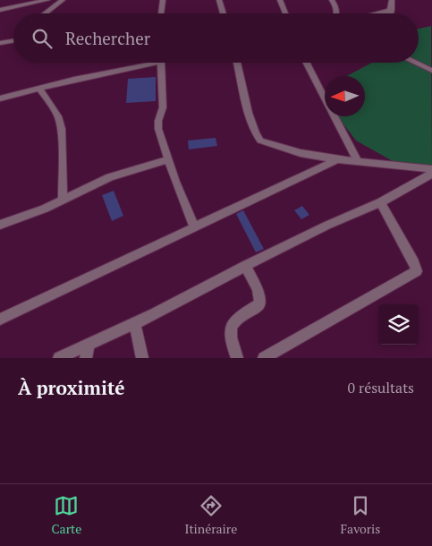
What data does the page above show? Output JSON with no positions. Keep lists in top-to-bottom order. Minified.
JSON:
{"north":"left","page":{"search":"Rechercher","heading":["À proximité","0 résultats"],"nav":["Carte","Itinéraire","Favoris"]}}
